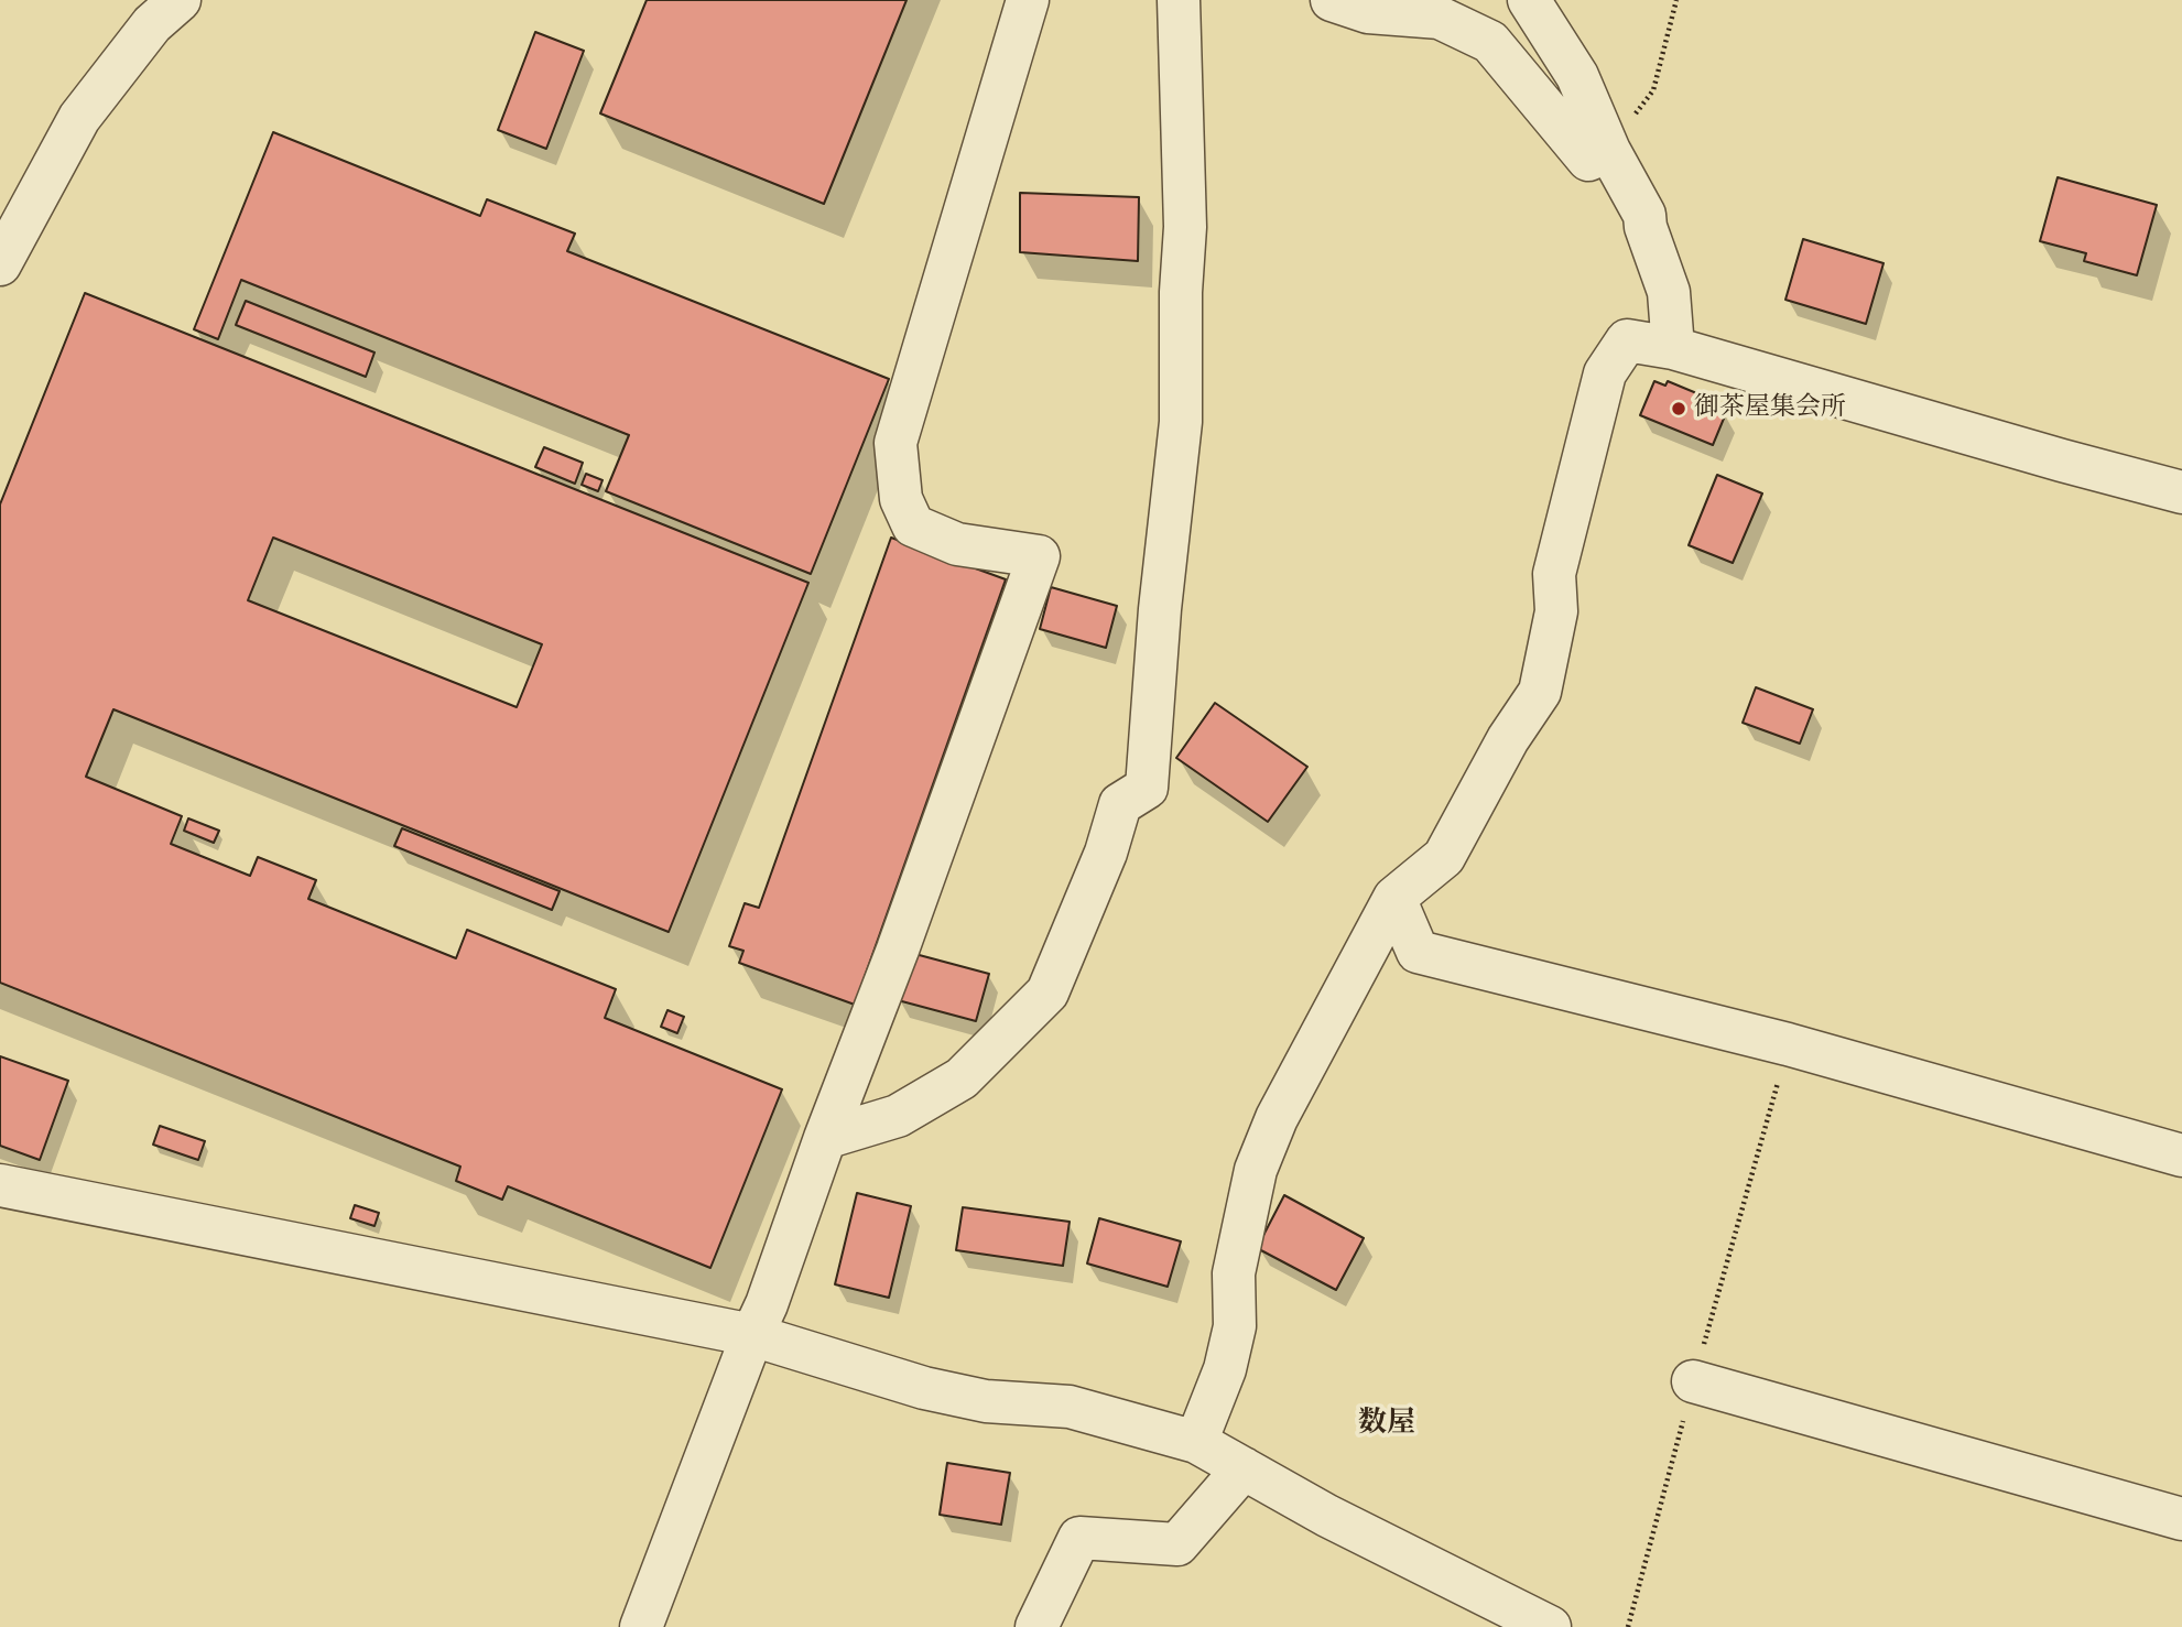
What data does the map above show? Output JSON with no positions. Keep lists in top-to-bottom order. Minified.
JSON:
{"districts":["数屋"],"places":["御茶屋集会所"]}
